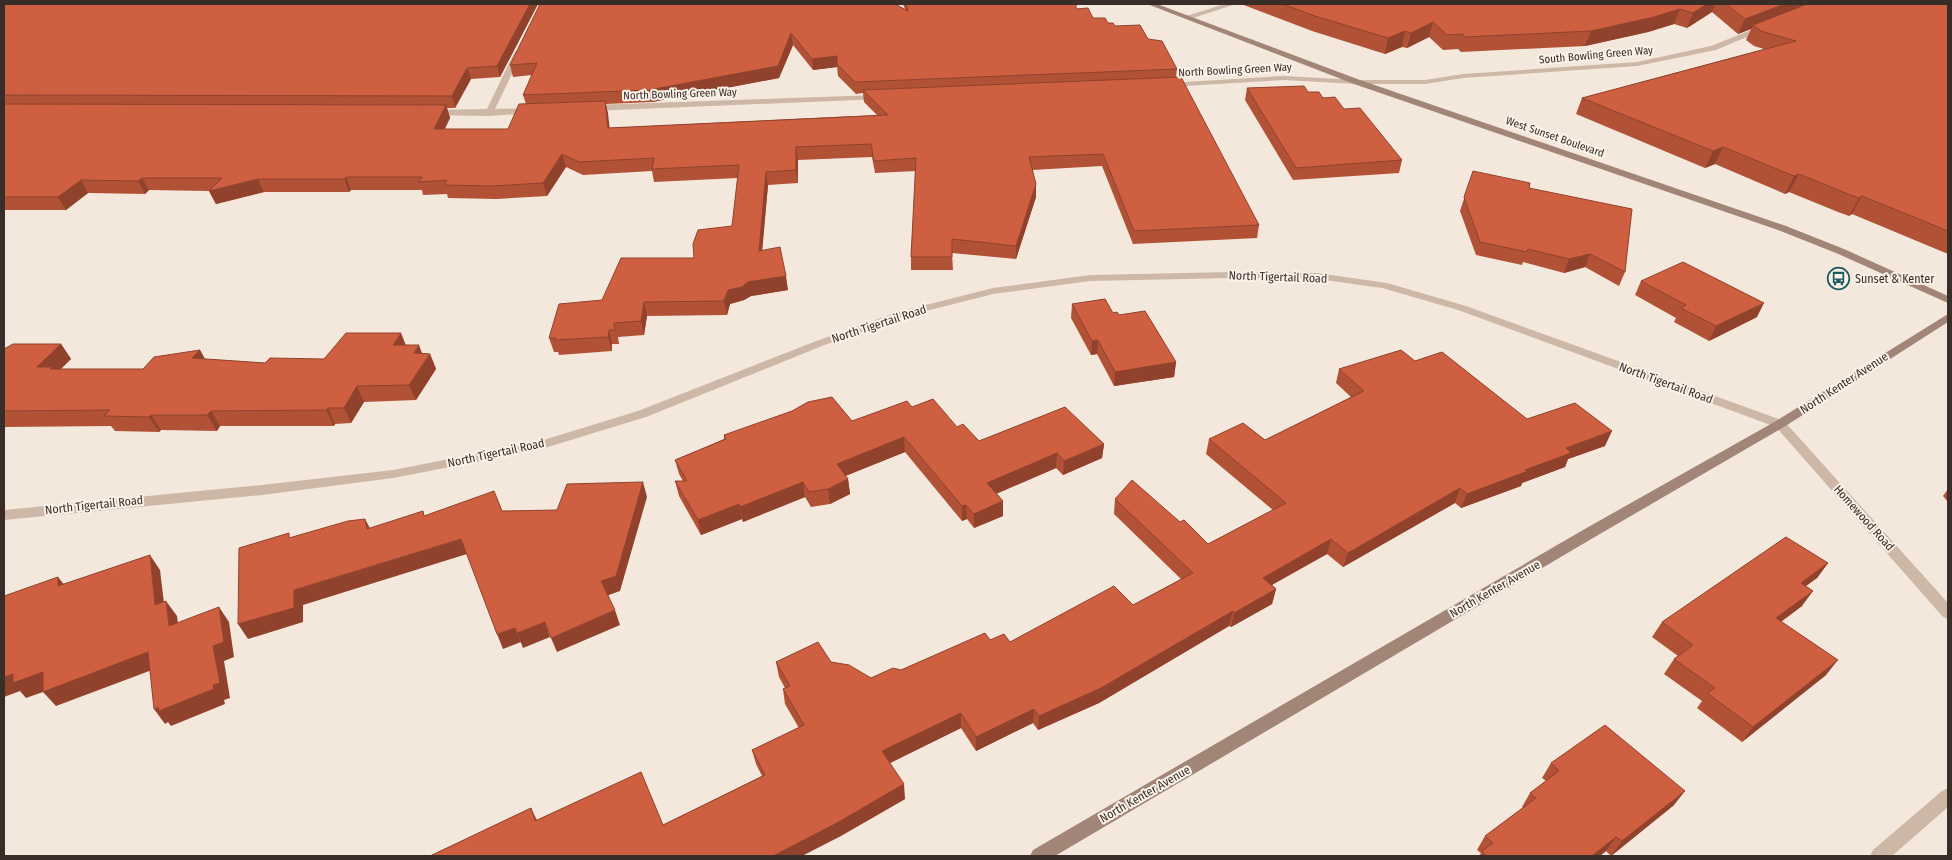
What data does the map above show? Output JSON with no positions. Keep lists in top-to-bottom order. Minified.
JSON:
{"streets":{"street":["South Bowling Green Way","North Bowling Green Way","West Sunset Boulevard","North Tigertail Road","North Kenter Avenue","Homewood Road"]},"crossings":[["South Bowling Green Way","North Bowling Green Way"],["South Bowling Green Way","West Sunset Boulevard"],["North Bowling Green Way","West Sunset Boulevard"],["North Tigertail Road","North Kenter Avenue"],["North Tigertail Road","Homewood Road"],["North Kenter Avenue","Homewood Road"]],"places":{"bus stop":["Sunset & Kenter"]}}
